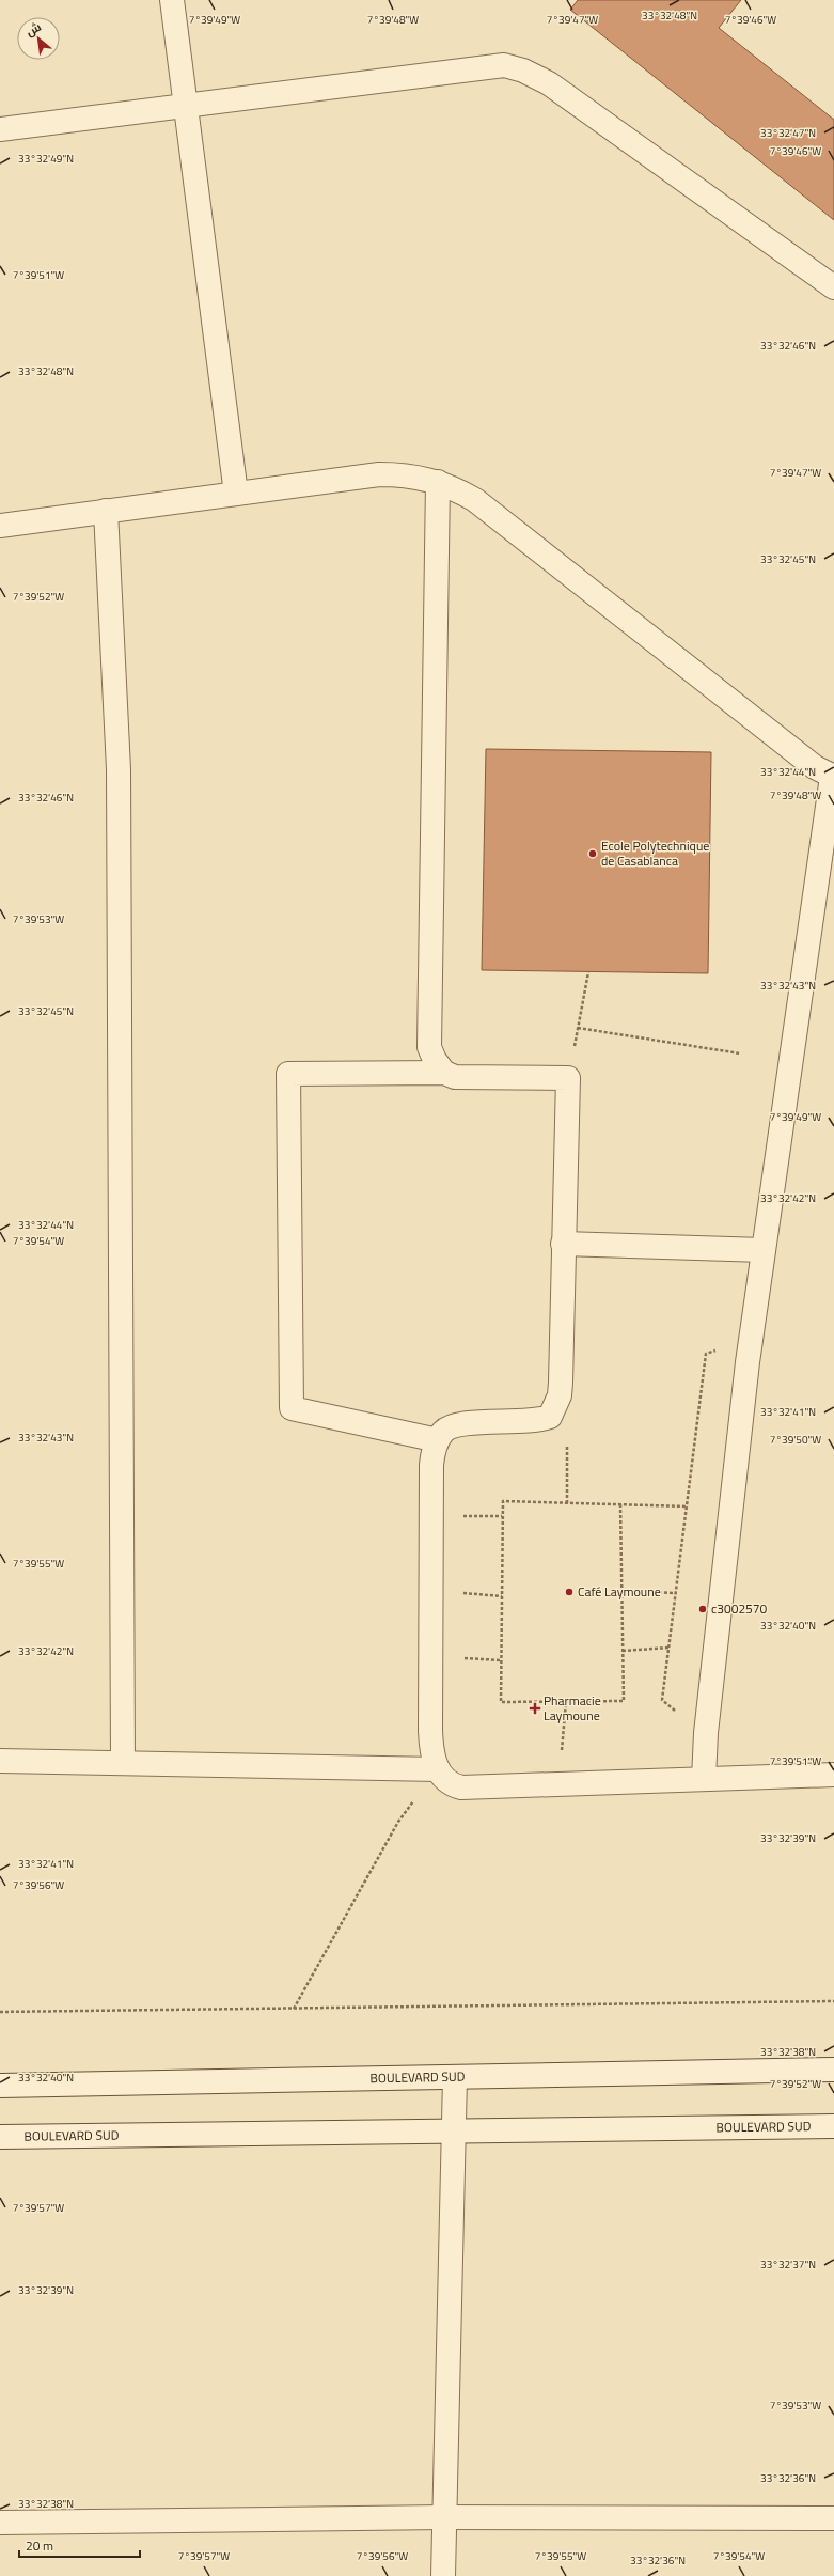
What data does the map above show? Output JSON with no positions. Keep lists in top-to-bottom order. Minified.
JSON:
{"streets":{"street":["BOULEVARD SUD"]},"places":{"other":["Ecole Polytechnique de Casablanca","Café Laymoune","c3002570"],"health":["Pharmacie Laymoune"]},"scale_bar":"20 m","north":"top left","coordinates":["33°32'48\"N","7°39'49\"W","7°39'48\"W","7°39'47\"W","7°39'46\"W","33°32'47\"N","33°32'49\"N","7°39'51\"W","33°32'46\"N","33°32'45\"N","7°39'52\"W","33°32'44\"N","7°39'53\"W","33°32'43\"N","33°32'42\"N","7°39'54\"W","33°32'41\"N","7°39'50\"W","7°39'55\"W","33°32'40\"N","33°32'39\"N","7°39'56\"W","33°32'38\"N","7°39'57\"W","33°32'37\"N","33°32'36\"N"]}
